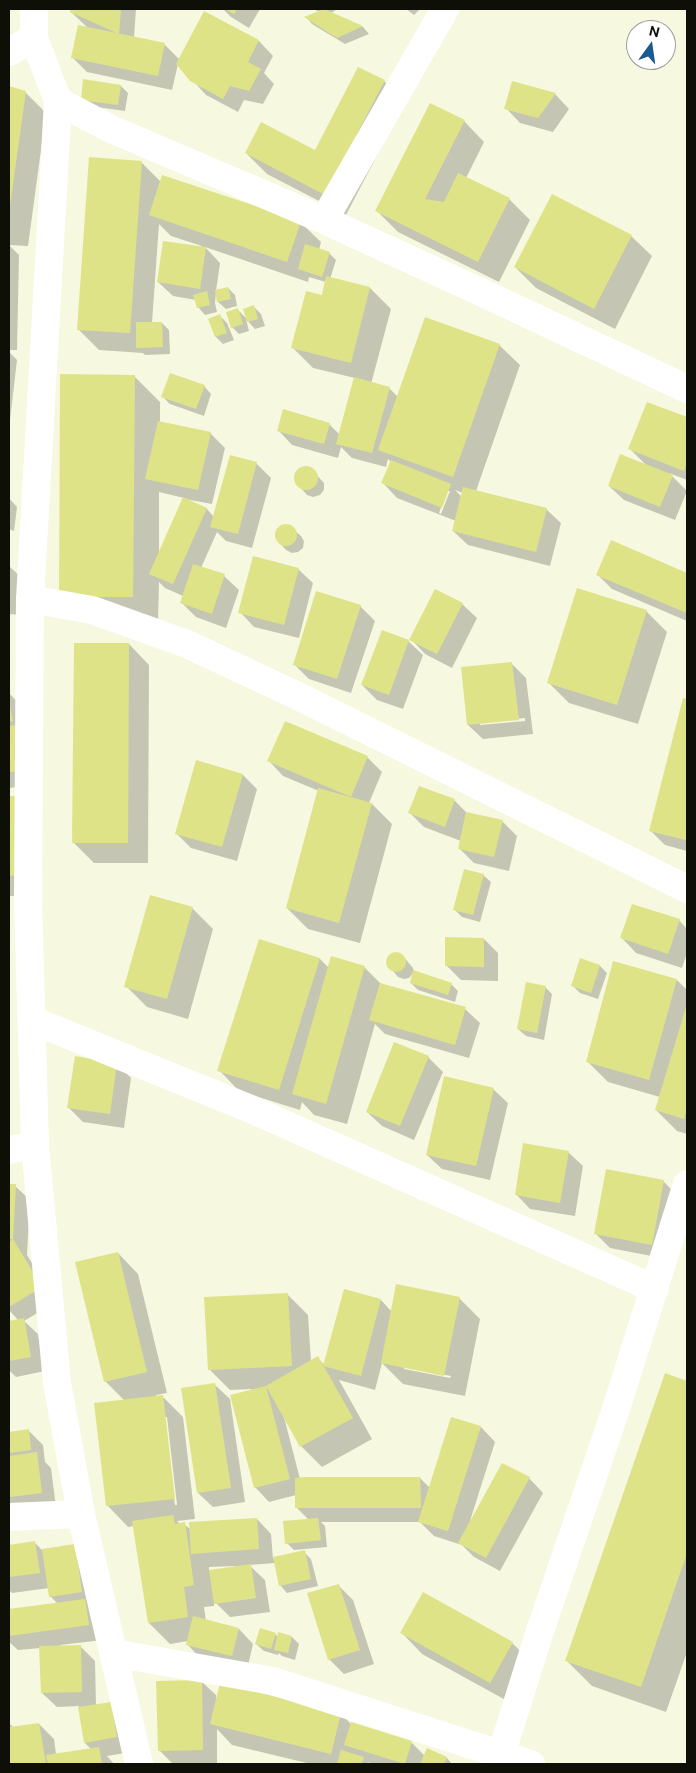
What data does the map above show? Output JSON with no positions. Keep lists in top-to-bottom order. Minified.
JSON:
{"north":"top"}
